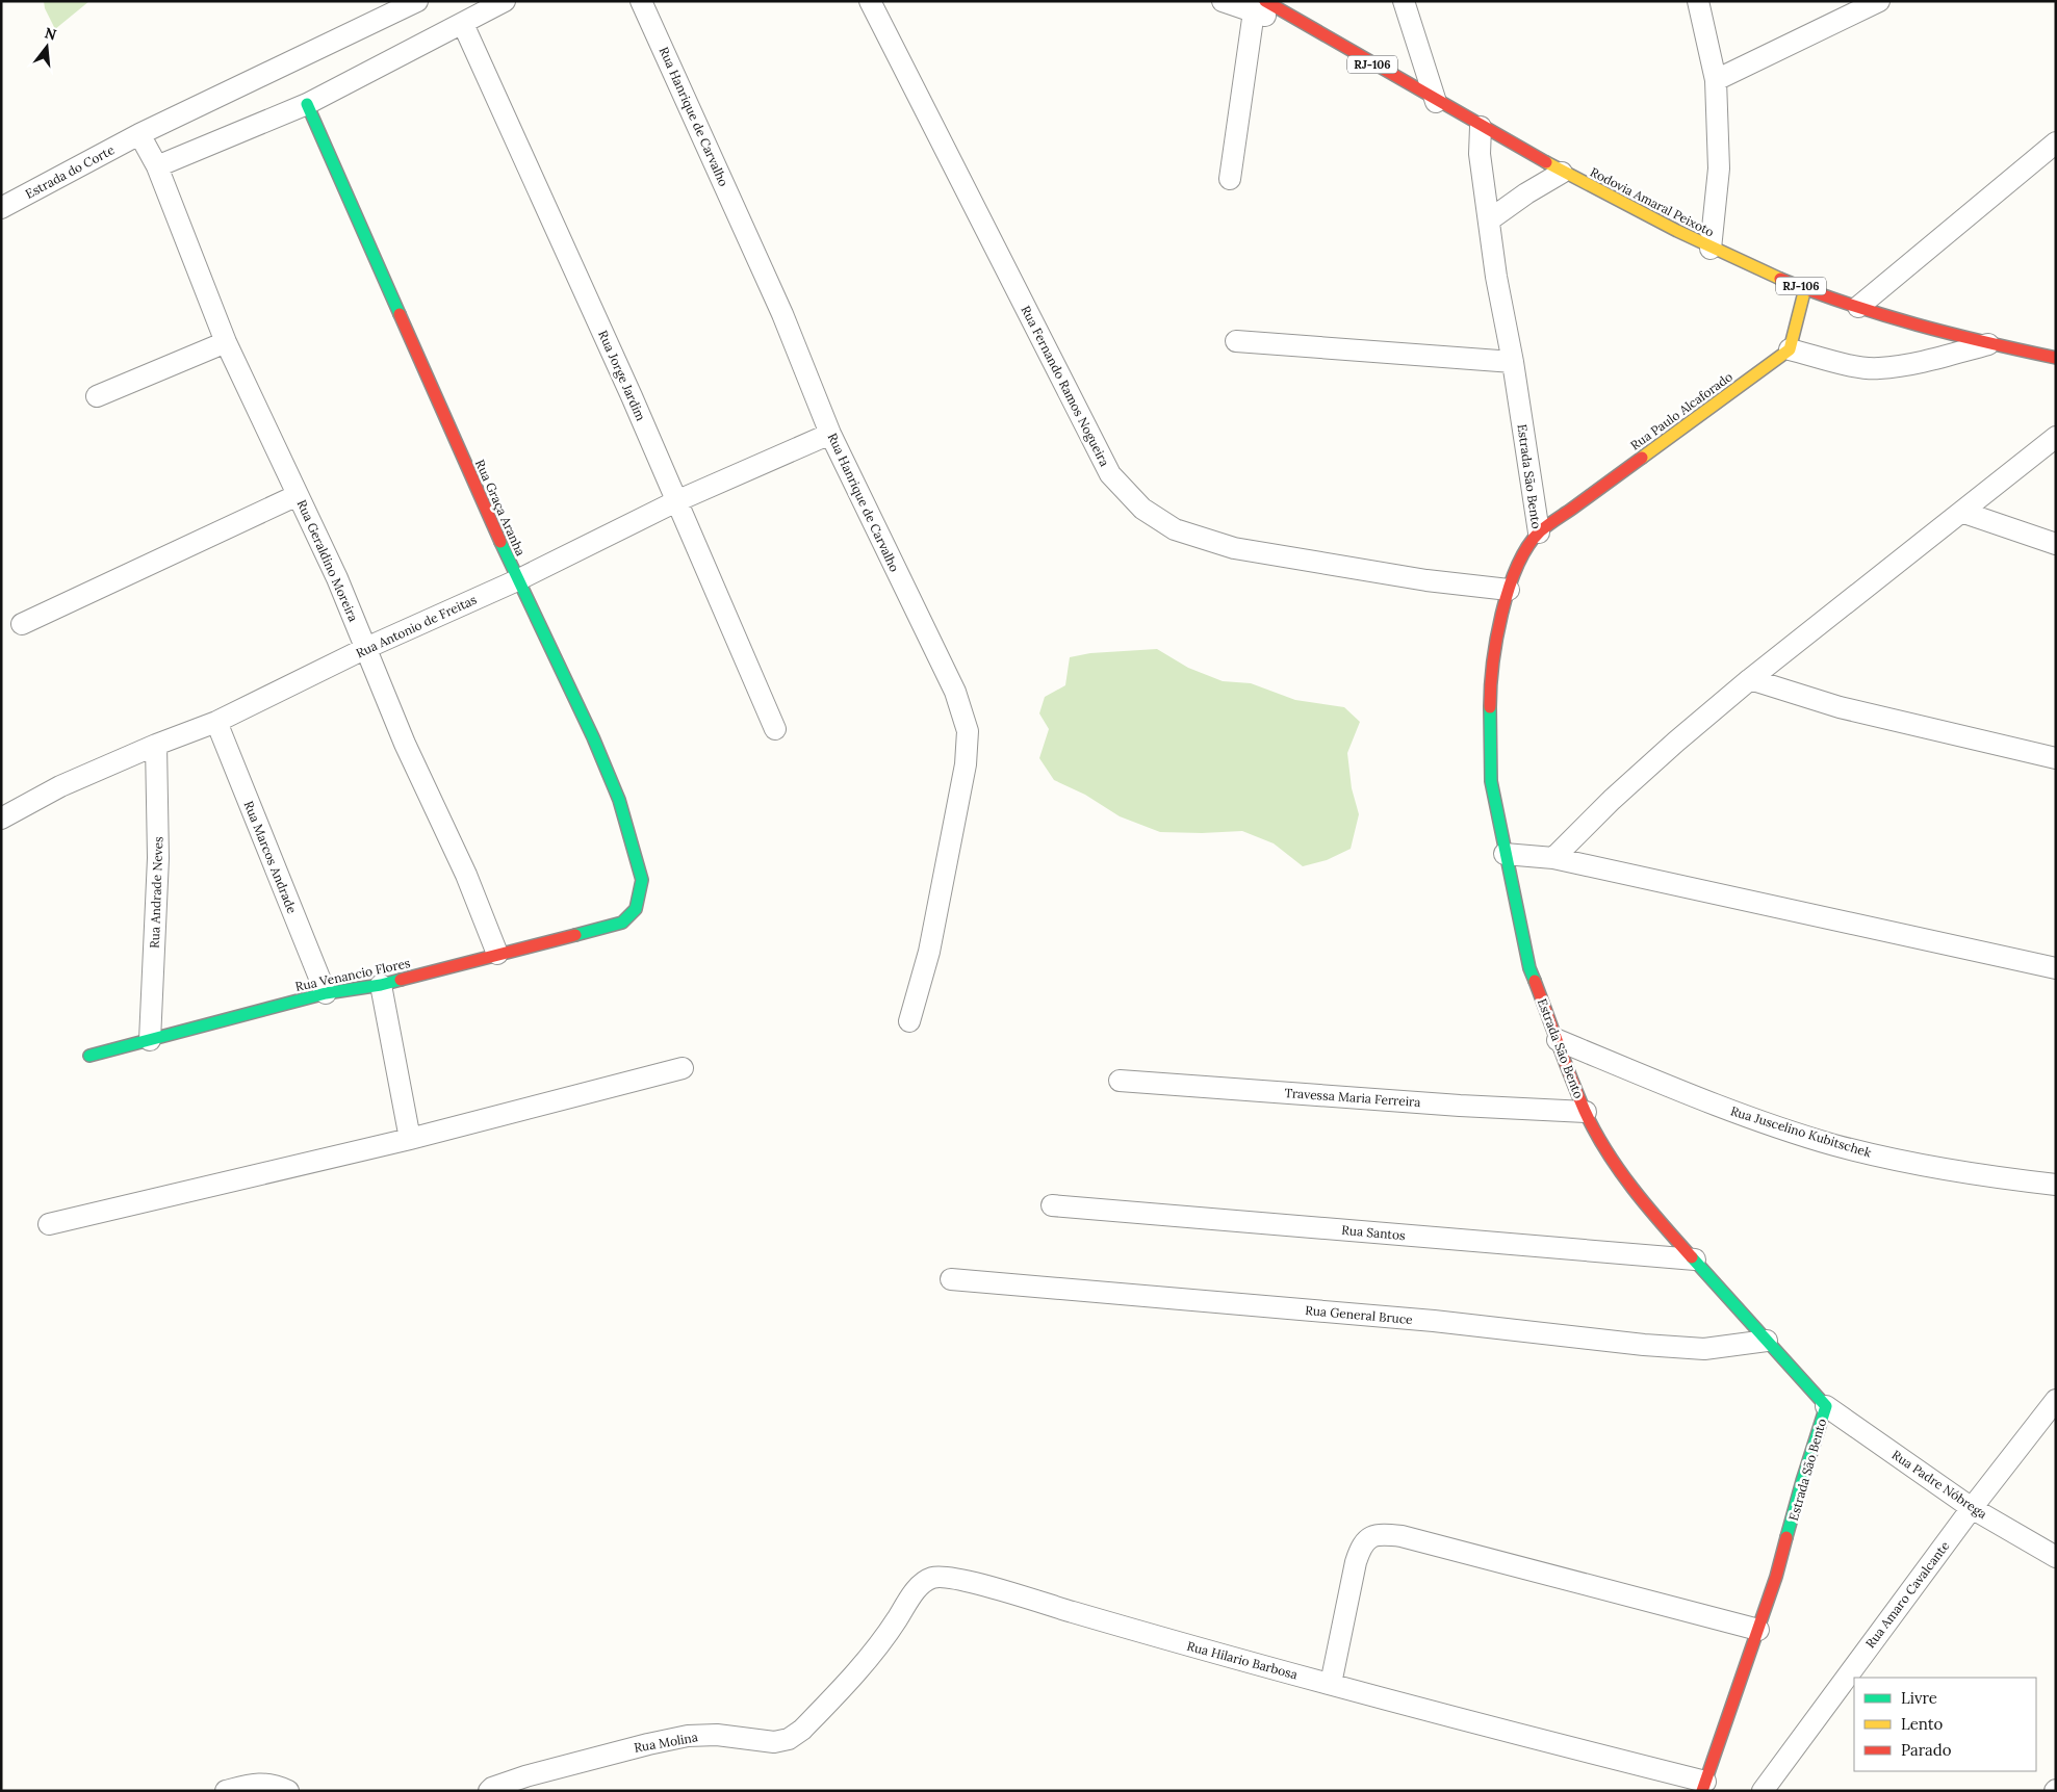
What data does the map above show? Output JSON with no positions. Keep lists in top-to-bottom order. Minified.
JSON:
{"streets":{"main road":["RJ-106","Rodovia Amaral Peixoto","Rua Paulo Alcaforado","Estrada São Bento","Rua Graça Aranha","Rua Venancio Flores"],"street":["Rua Hanrique de Carvalho","Estrada do Corte","Rua Jorge Jardim","Rua Fernando Ramos Nogueira","Rua Geraldino Moreira","Rua Antonio de Freitas","Rua Marcos Andrade","Rua Andrade Neves","Travessa Maria Ferreira","Rua Juscelino Kubitschek","Rua Santos","Rua General Bruce","Rua Padre Nóbrega","Rua Amaro Cavalcante","Rua Hilario Barbosa","Rua Molina"]},"crossings":[["Rua Hanrique de Carvalho","Rua Antonio de Freitas"],["Estrada do Corte","Rua Geraldino Moreira"],["Rodovia Amaral Peixoto","Estrada São Bento"],["Rua Jorge Jardim","Rua Antonio de Freitas"],["Rua Fernando Ramos Nogueira","Estrada São Bento"],["Rua Paulo Alcaforado","Estrada São Bento"],["Estrada São Bento","Travessa Maria Ferreira"],["Estrada São Bento","Rua Juscelino Kubitschek"],["Estrada São Bento","Rua Santos"],["Estrada São Bento","Rua General Bruce"],["Estrada São Bento","Rua Padre Nóbrega"],["Estrada São Bento","Rua Hilario Barbosa"],["Rua Graça Aranha","Rua Antonio de Freitas"],["Rua Graça Aranha","Rua Venancio Flores"],["Rua Geraldino Moreira","Rua Antonio de Freitas"],["Rua Geraldino Moreira","Rua Venancio Flores"],["Rua Antonio de Freitas","Rua Marcos Andrade"],["Rua Antonio de Freitas","Rua Andrade Neves"],["Rua Marcos Andrade","Rua Venancio Flores"],["Rua Andrade Neves","Rua Venancio Flores"],["Rua Padre Nóbrega","Rua Amaro Cavalcante"],["Rua Hilario Barbosa","Rua Molina"]],"legend":["Livre","Lento","Parado"],"north":"top"}
